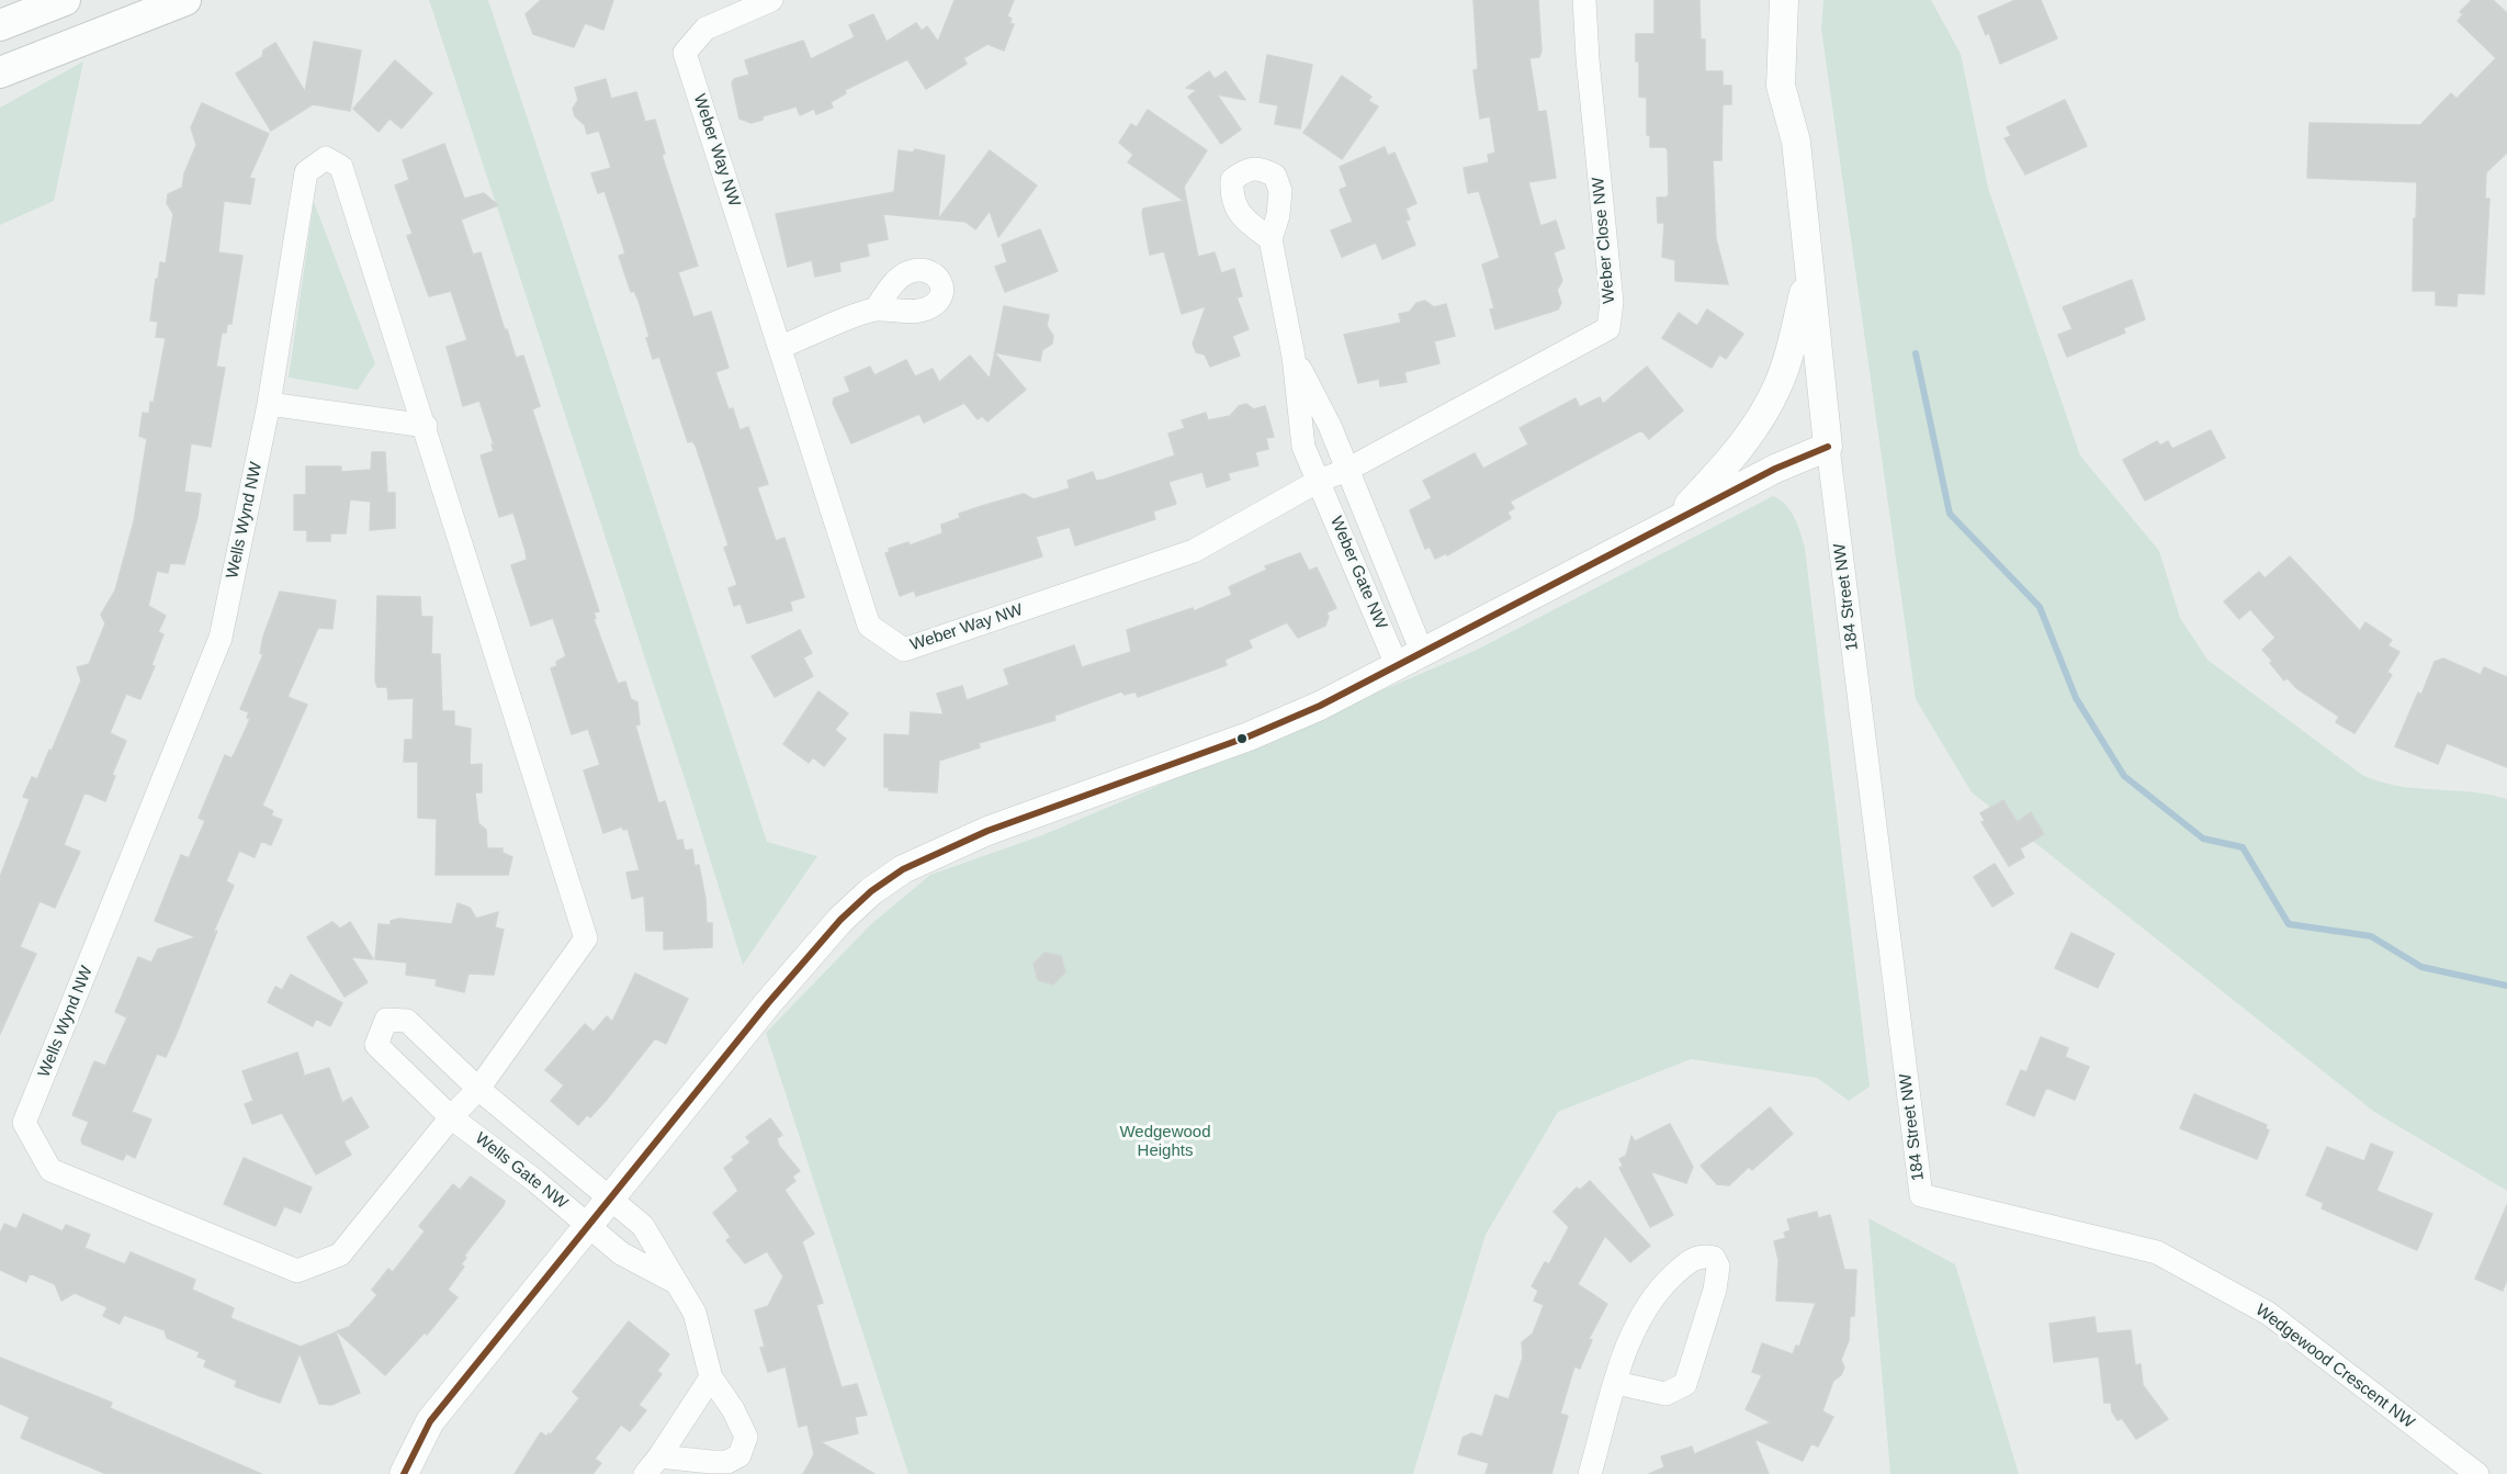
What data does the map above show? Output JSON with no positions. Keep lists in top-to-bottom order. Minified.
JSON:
{"streets":{"street":["Weber Way NW","Weber Close NW","Wells Wynd NW","Weber Gate NW","184 Street NW","Wells Gate NW","Wedgewood Crescent NW"]},"crossings":[["Weber Way NW","Weber Close NW"],["Weber Way NW","Weber Gate NW"],["Weber Close NW","Weber Gate NW"],["Wells Wynd NW","Wells Gate NW"],["184 Street NW","Wedgewood Crescent NW"]],"parks":["Wedgewood Heights"]}
